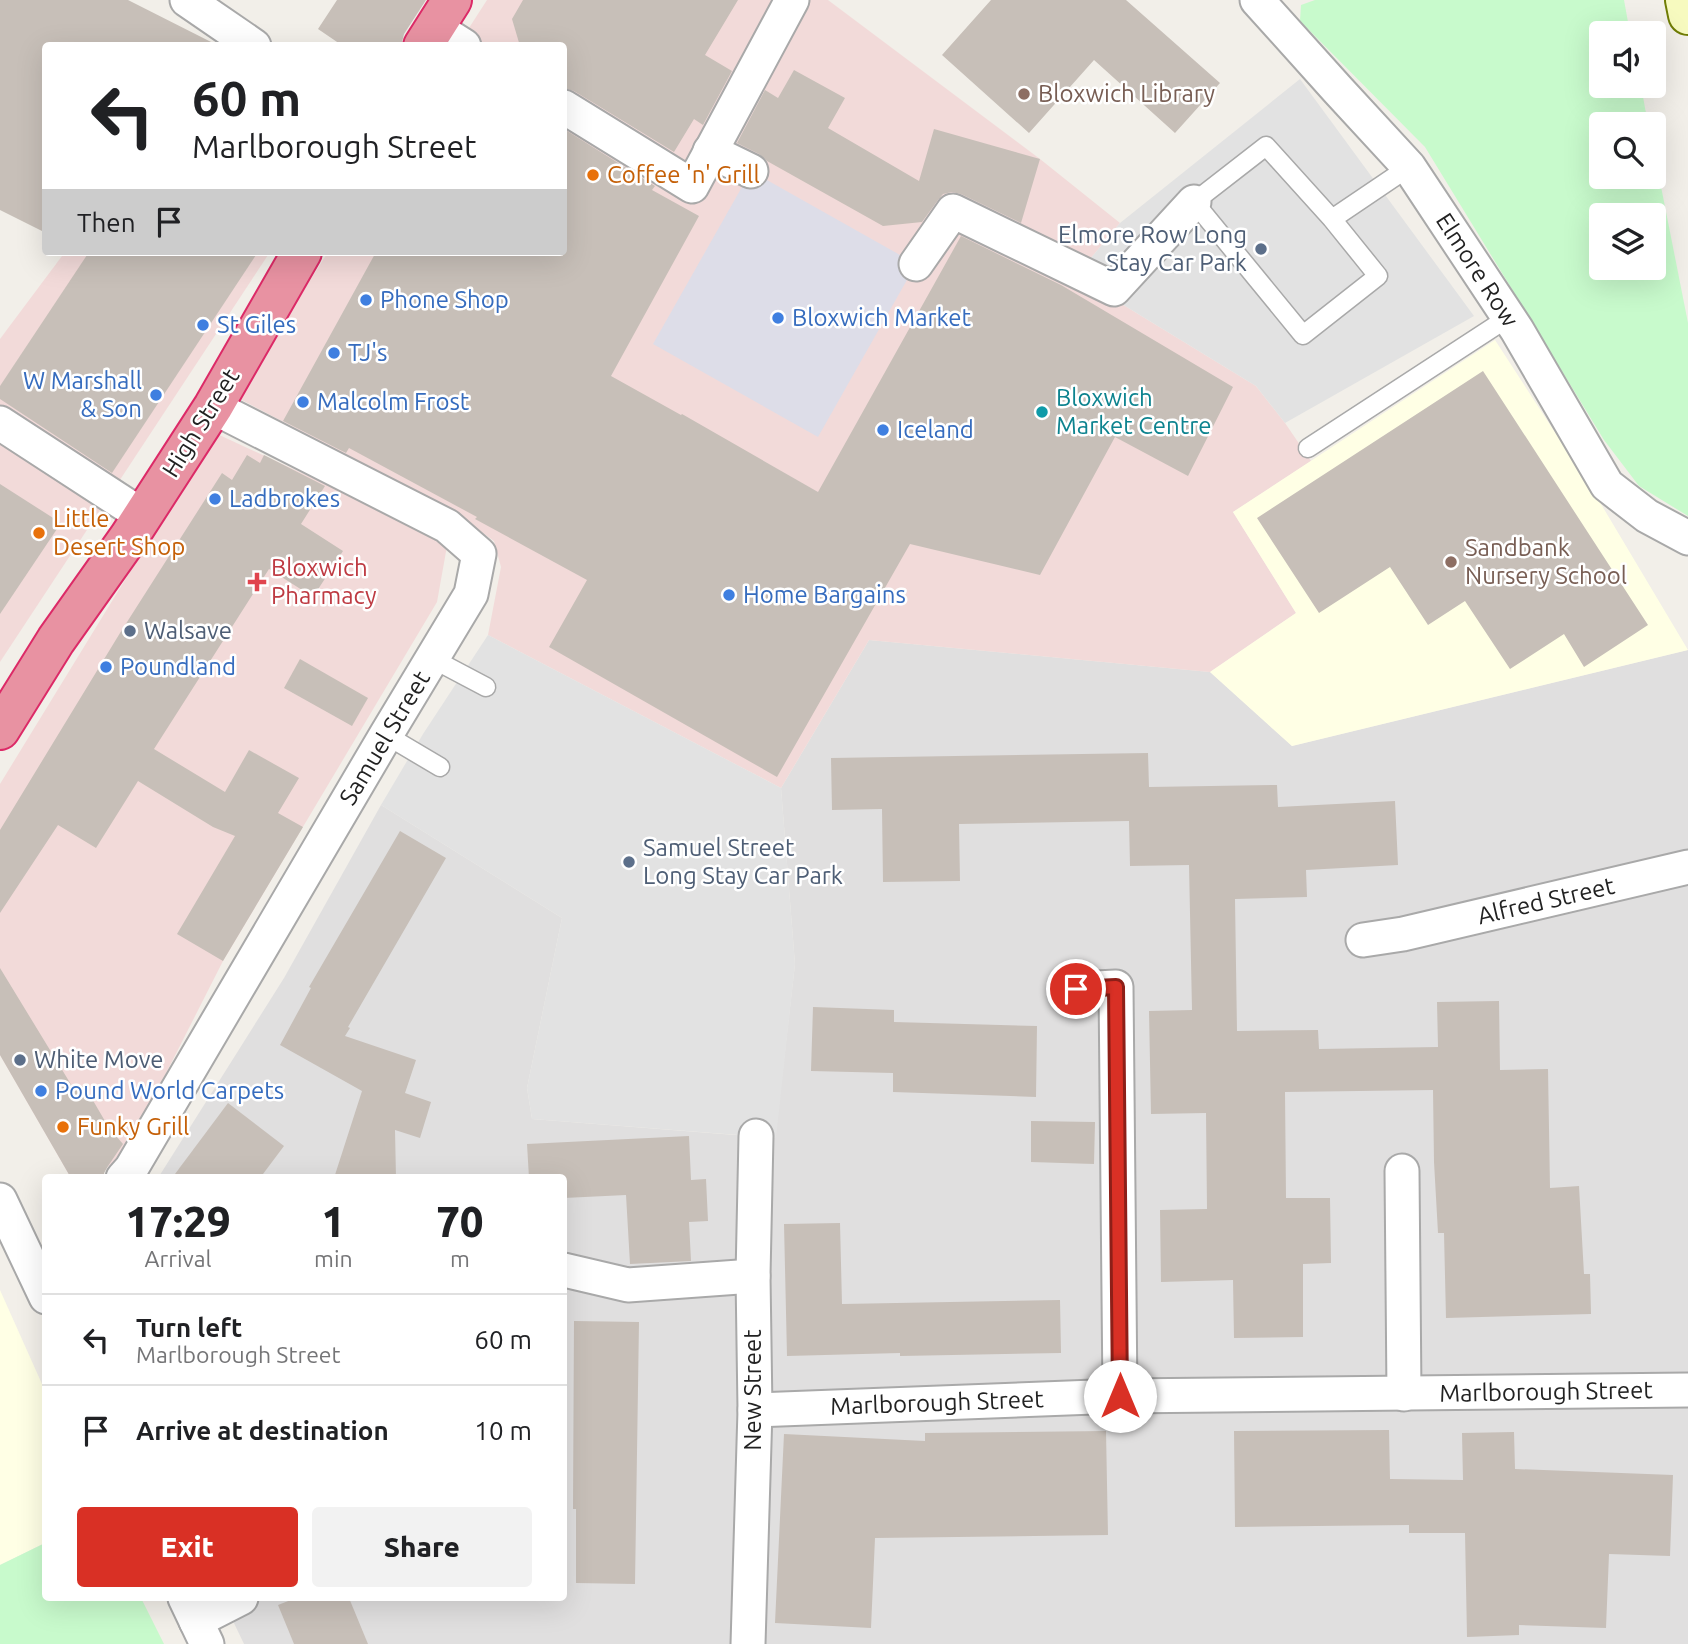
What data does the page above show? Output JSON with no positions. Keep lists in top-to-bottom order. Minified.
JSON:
{"streets":{"highway":["High Street"],"street":["Elmore Row","Samuel Street","Alfred Street","New Street","Marlborough Street"]},"crossings":[["High Street","Samuel Street"],["New Street","Marlborough Street"]],"places":{"other":["Bloxwich Library","Coffee 'n' Grill","Elmore Row Long Stay Car Park","Phone Shop","Bloxwich Market","St Giles","TJ's","W Marshall & Son","Malcolm Frost","Bloxwich Market Centre","Iceland","Ladbrokes","Little Desert Shop","Sandbank Nursery School","Home Bargains","Walsave","Poundland","Samuel Street Long Stay Car Park","White Move","Pound World Carpets","Funky Grill"],"health":["Bloxwich Pharmacy"]},"page":{"turn":["60 m","Marlborough Street"],"then":"Then","eta":["17:29","Arrival","1","min","70","m"],"list":[{"name":"Turn left","note":"Marlborough Street","value":"60 m"},{"name":"Arrive at destination","value":"10 m"}],"buttons":["Exit","Share"]}}
